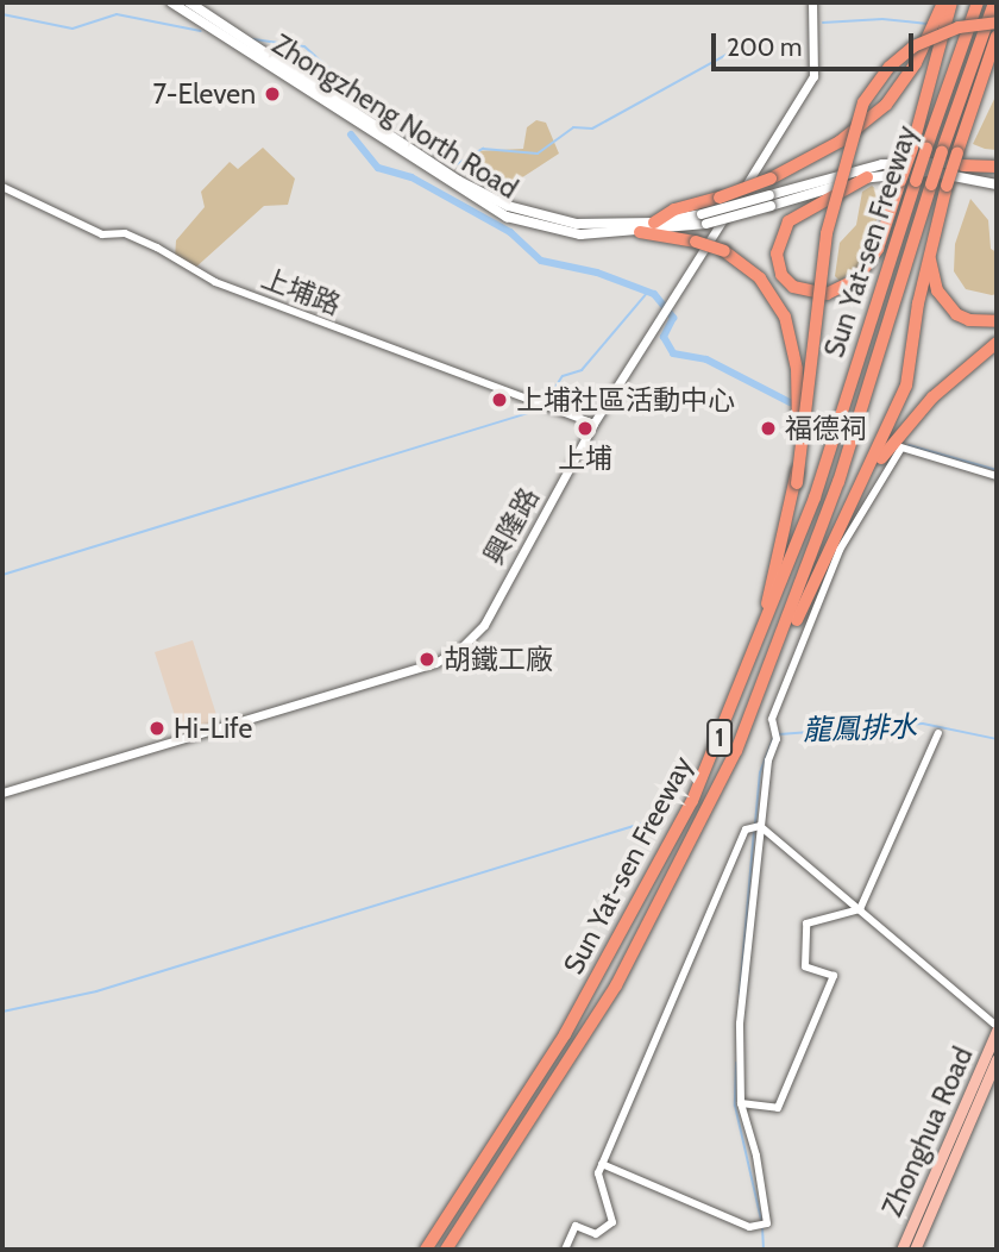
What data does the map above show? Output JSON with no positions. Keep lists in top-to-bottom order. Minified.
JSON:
{"streets":{"highway":["Sun Yat-sen Freeway","1"],"main road":["Zhongzheng North Road","Zhonghua Road"],"street":["上埔路","興隆路"]},"crossings":[["上埔路","興隆路"]],"water":["龍鳳排水"],"places":["7-Eleven","上埔社區活動中心","上埔","福德祠","胡鐵工廠","Hi-Life"],"scale_bar":"200 m"}
